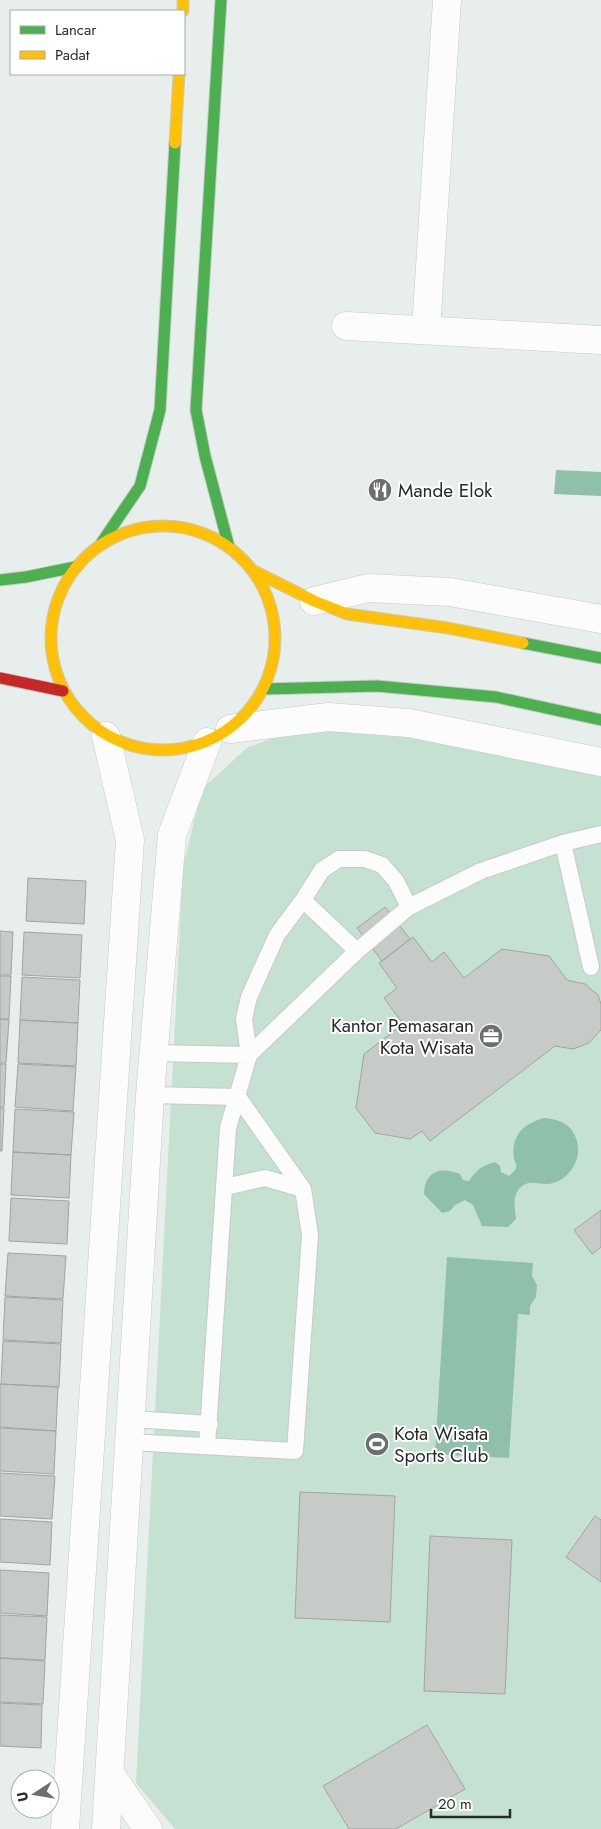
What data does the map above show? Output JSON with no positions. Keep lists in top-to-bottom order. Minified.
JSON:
{"places":{"restaurant":["Mande Elok"],"office":["Kantor Pemasaran Kota Wisata"],"sports":["Kota Wisata Sports Club"]},"legend":["Lancar","Padat"],"scale_bar":"20 m","north":"left"}
